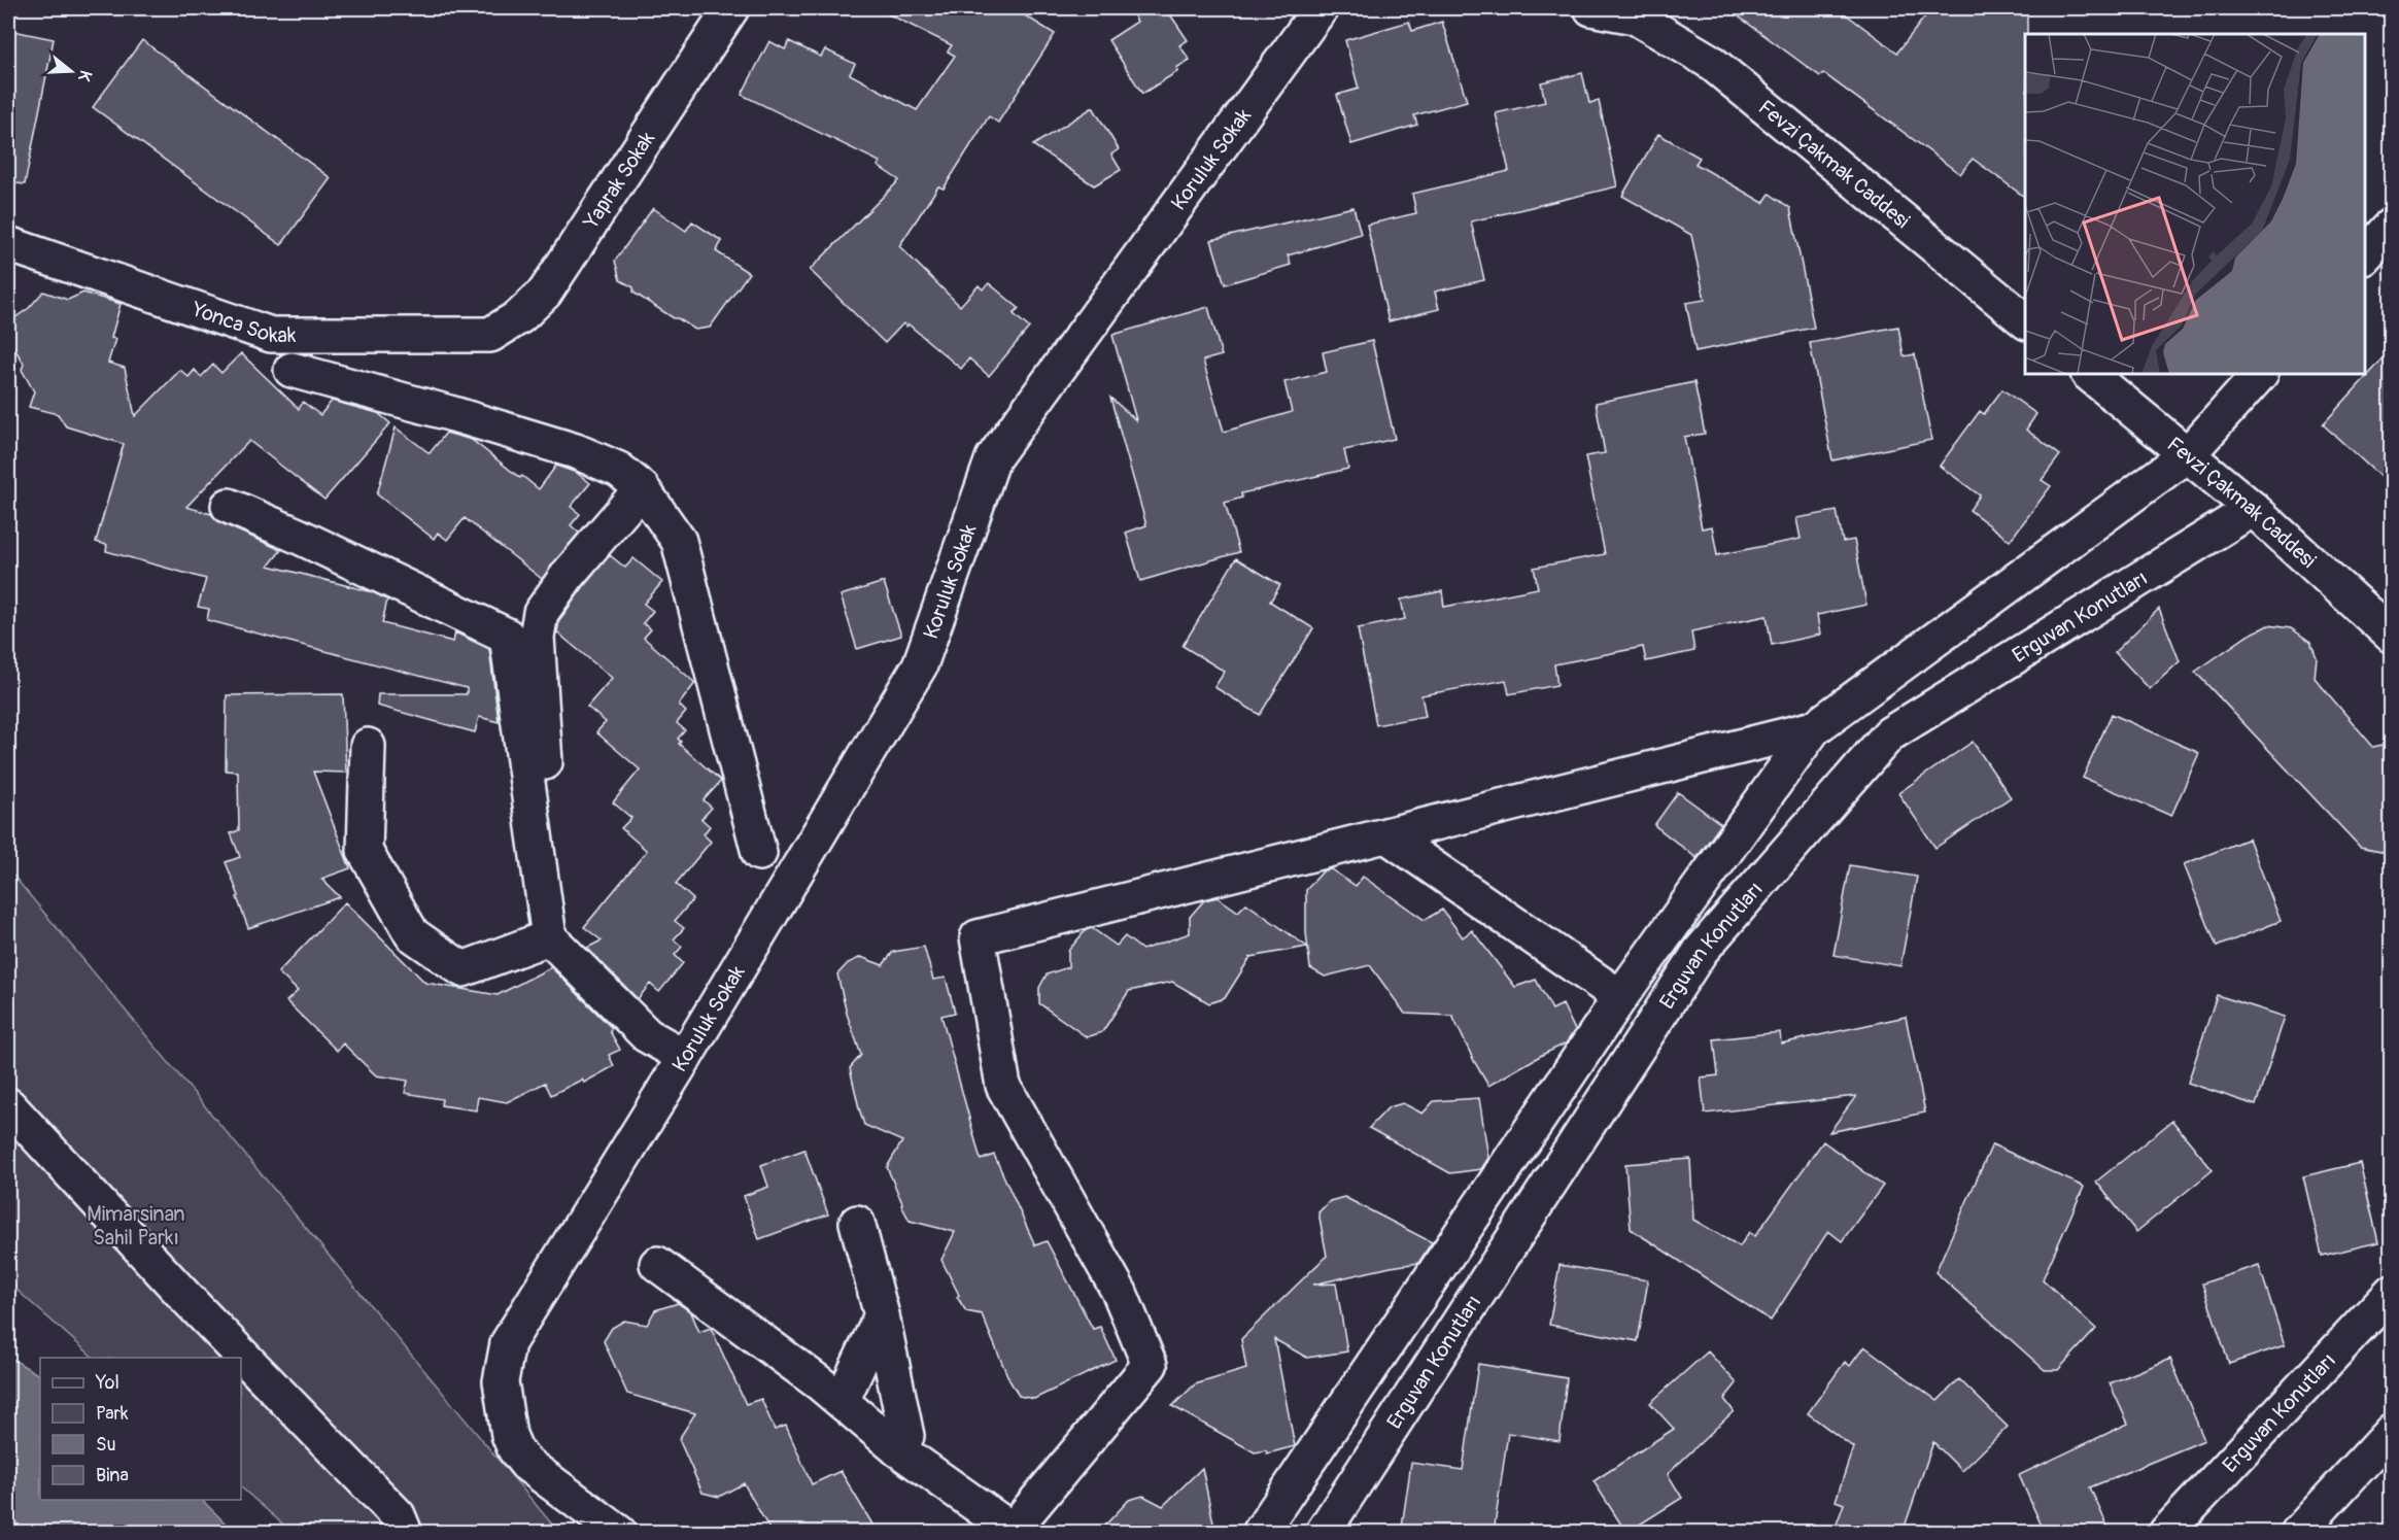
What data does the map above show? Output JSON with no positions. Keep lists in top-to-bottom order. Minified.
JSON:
{"streets":{"street":["Koruluk Sokak","Fevzi Çakmak Caddesi","Yaprak Sokak","Yonca Sokak","Erguvan Konutları"]},"crossings":[["Fevzi Çakmak Caddesi","Erguvan Konutları"],["Yaprak Sokak","Yonca Sokak"]],"parks":["Mimarsinan Sahil Parkı"],"legend":["Yol","Park","Su","Bina"],"north":"right"}
